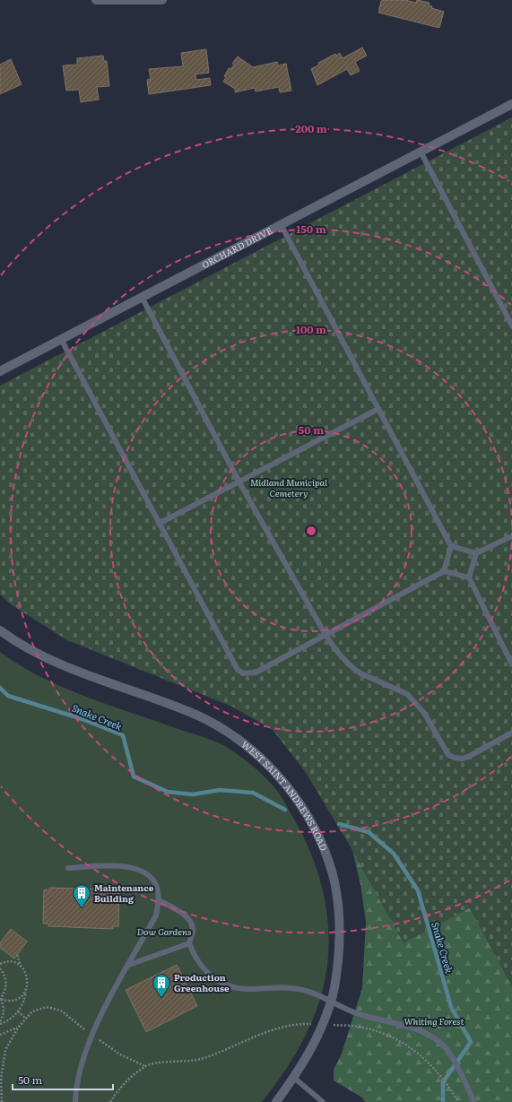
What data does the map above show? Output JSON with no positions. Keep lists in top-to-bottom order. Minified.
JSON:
{"streets":{"street":["ORCHARD DRIVE","WEST SAINT ANDREWS ROAD"]},"water":["Snake Creek"],"parks":["Midland Municipal Cemetery","Dow Gardens","Whiting Forest"],"places":{"building":["Maintenance Building","Production Greenhouse"]},"scale_bar":"50 m","rings":["200 m","150 m","100 m","50 m"]}
